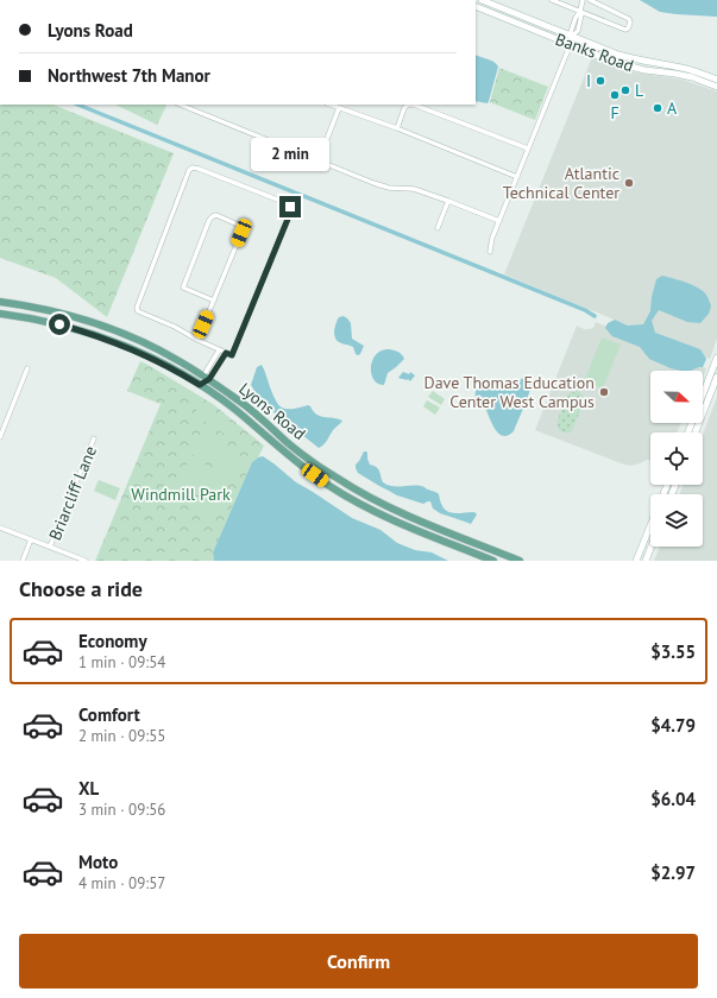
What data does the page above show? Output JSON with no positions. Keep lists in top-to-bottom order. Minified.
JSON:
{"streets":{"main road":["Lyons Road"],"street":["Banks Road","Briarcliff Lane"]},"parks":["Windmill Park"],"places":["I","L","F","A","Atlantic Technical Center","Dave Thomas Education Center West Campus"],"north":"right","page":{"banner":["Lyons Road","Northwest 7th Manor"],"bubble":"2 min","heading":"Choose a ride","list":[{"name":"Economy","note":"1 min · 09:54","value":"$3.55"},{"name":"Comfort","note":"2 min · 09:55","value":"$4.79"},{"name":"XL","note":"3 min · 09:56","value":"$6.04"},{"name":"Moto","note":"4 min · 09:57","value":"$2.97"}],"buttons":"Confirm"}}
